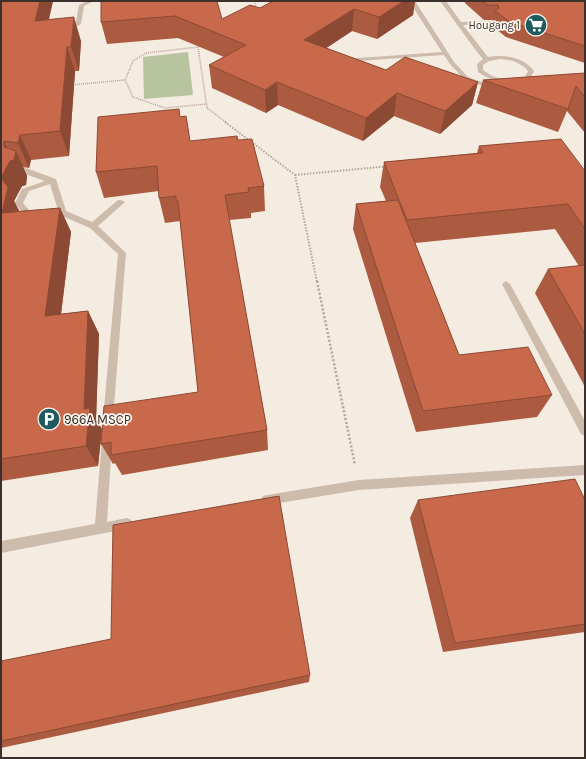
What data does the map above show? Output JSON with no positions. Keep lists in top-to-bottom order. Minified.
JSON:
{"places":{"supermarket":["Hougang 1"],"parking":["966A MSCP"]}}
